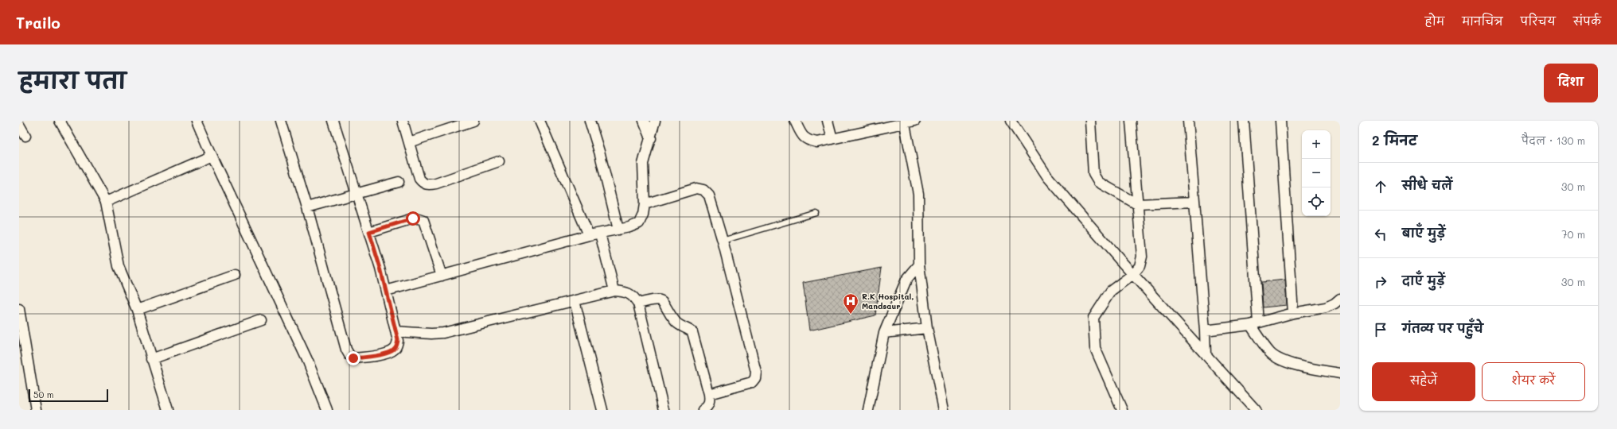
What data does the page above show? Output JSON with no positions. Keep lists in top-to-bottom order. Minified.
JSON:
{"places":{"hospital":["R.K Hospital, Mandsaur"]},"scale_bar":"50 m","page":{"header":"Trailo","nav":["होम","मानचित्र","परिचय","संपर्क"],"title":"हमारा पता","buttons":["दिशा",["सहेजें","शेयर करें"]],"heading":["2 मिनट","पैदल · 130 m"],"map_buttons":["+","−"],"list":[["सीधे चलें","30 m"],["बाएँ मुड़ें","70 m"],["दाएँ मुड़ें","30 m"],"गंतव्य पर पहुँचे"],"scale":"50 m"}}
